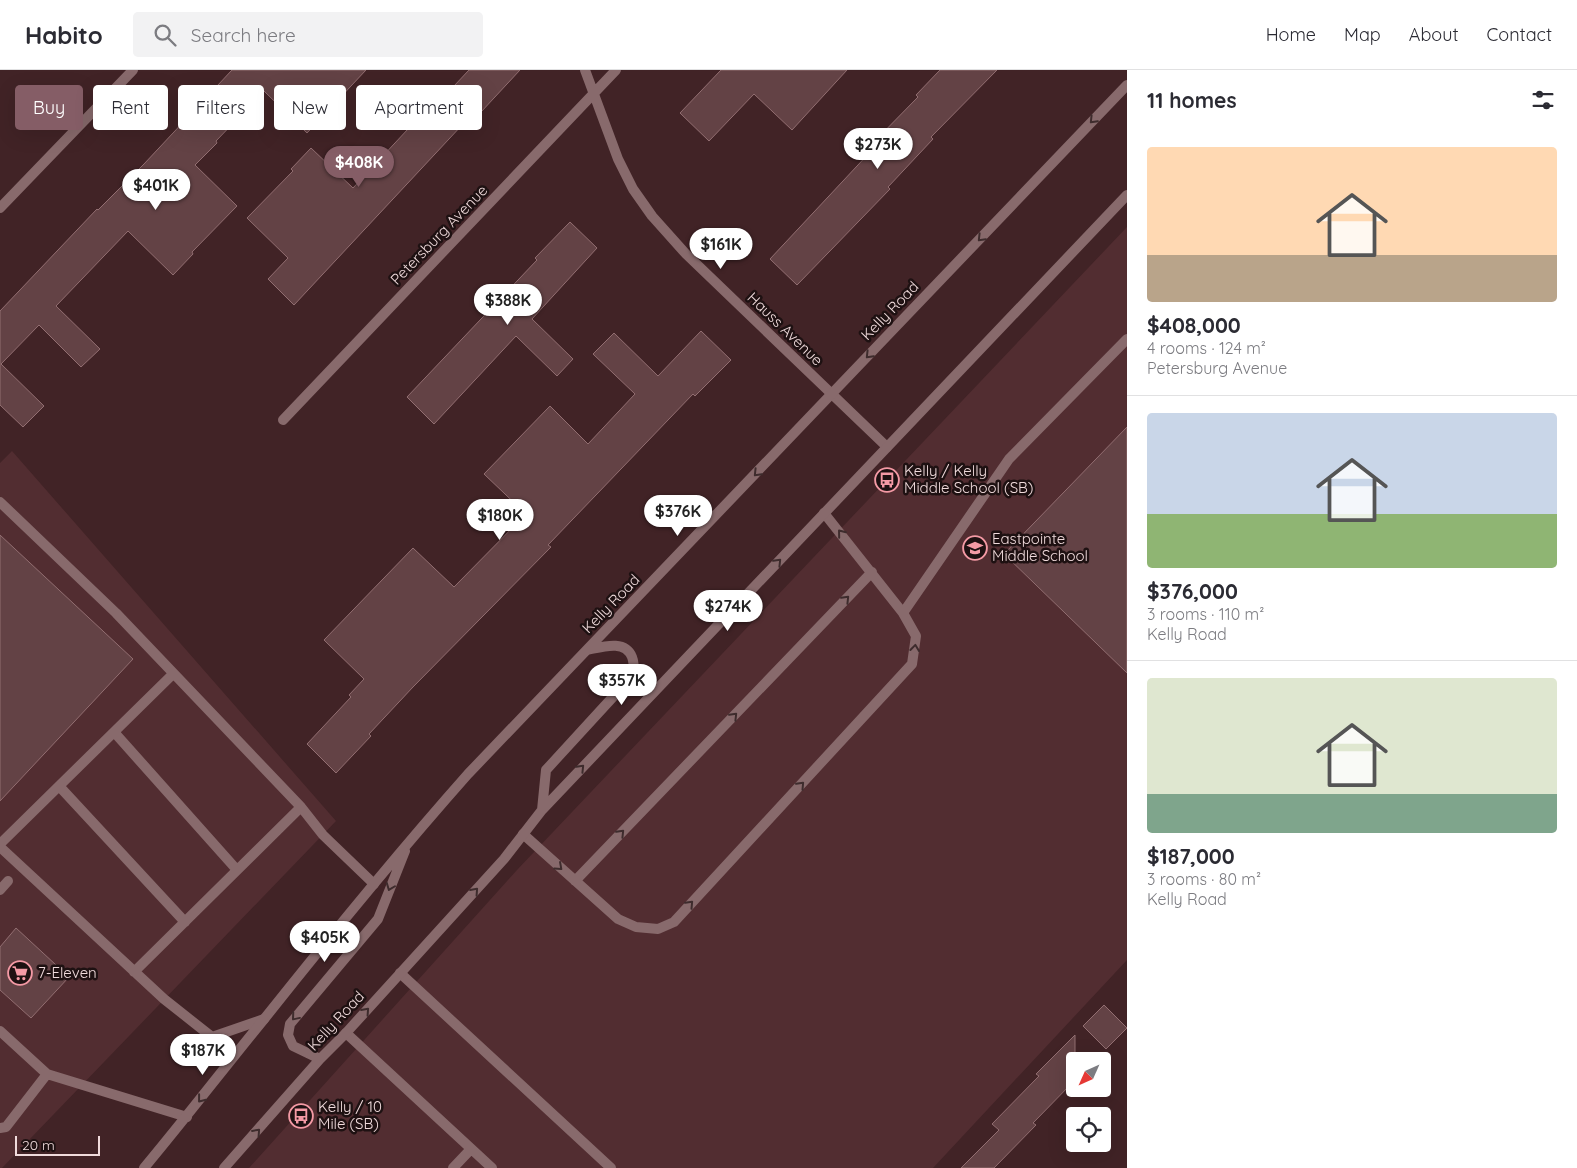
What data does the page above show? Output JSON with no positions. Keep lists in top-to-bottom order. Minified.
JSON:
{"streets":{"street":["Petersburg Avenue","Kelly Road","Hauss Avenue"]},"crossings":[["Petersburg Avenue","Hauss Avenue"],["Kelly Road","Hauss Avenue"]],"places":{"bus stop":["Kelly / Kelly Middle School (SB)","Kelly / 10 Mile (SB)"],"school or university":["Eastpointe Middle School"],"supermarket":["7-Eleven"]},"scale_bar":"20 m","north":"bottom left","page":{"header":"Habito","search":"Search here","nav":["Home","Map","About","Contact"],"heading":"11 homes","chip":["Buy","Rent","Filters","New","Apartment"],"price":["$273K","$408K","$401K","$161K","$388K","$376K","$180K","$274K","$357K","$405K","$187K"],"list":[{"name":"$408,000","note":"4 rooms · 124 m² · Petersburg Avenue"},{"name":"$376,000","note":"3 rooms · 110 m² · Kelly Road"},{"name":"$187,000","note":"3 rooms · 80 m² · Kelly Road"}],"scale":"20 m"}}
